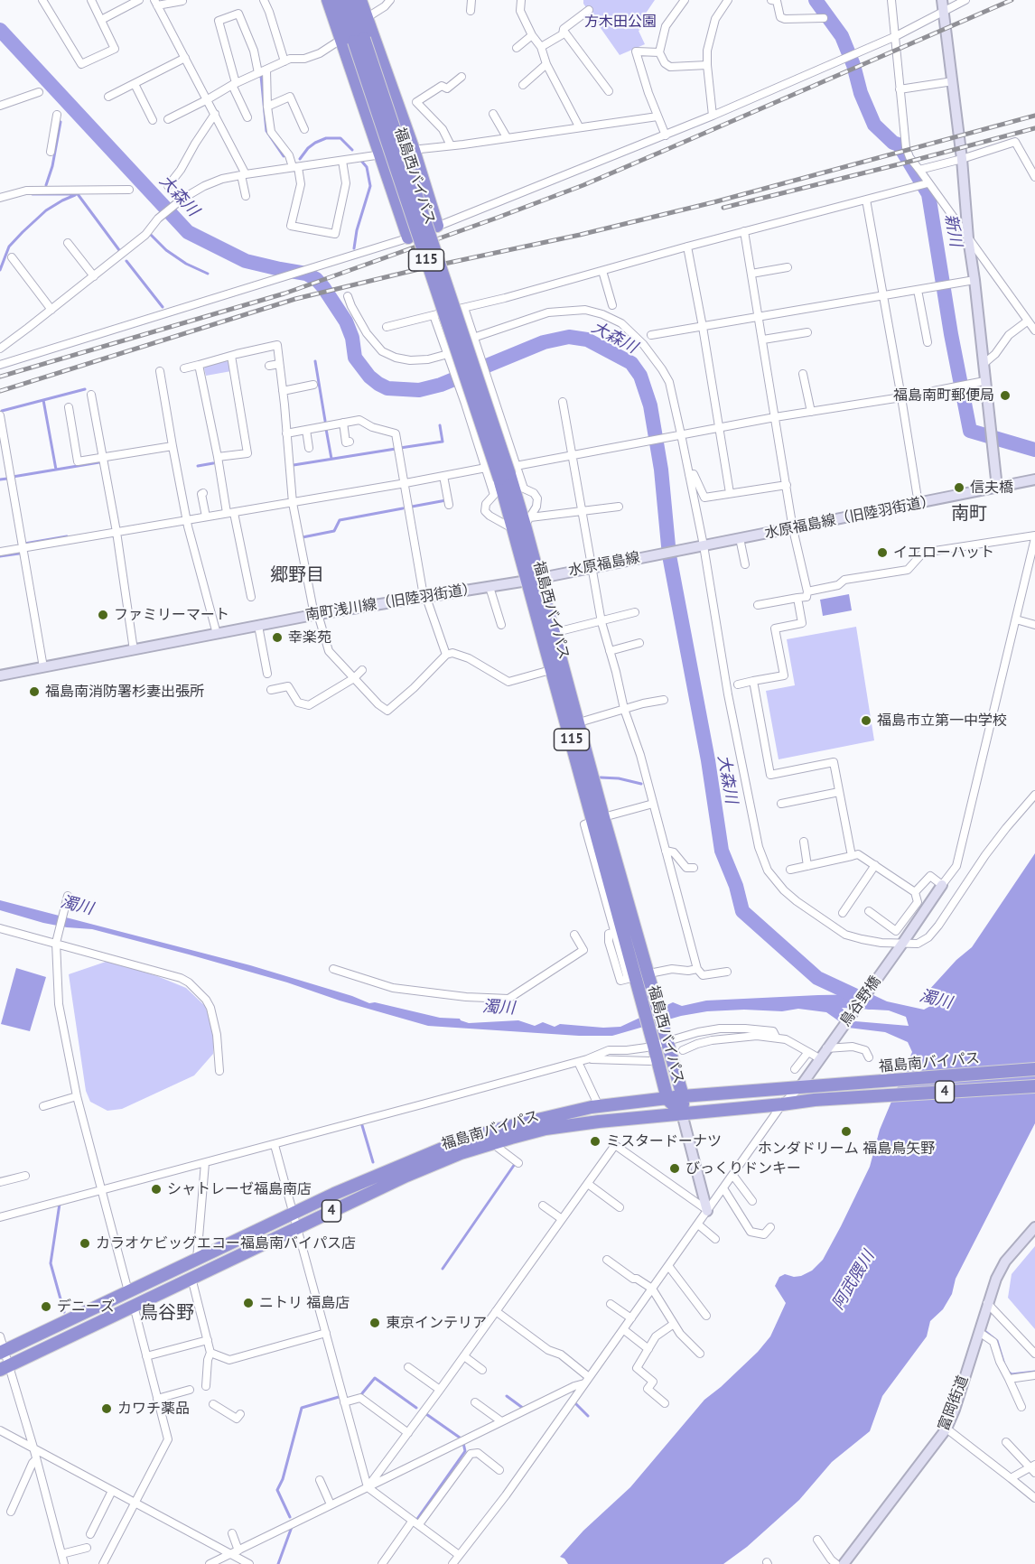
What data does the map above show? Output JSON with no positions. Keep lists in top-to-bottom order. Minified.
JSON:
{"streets":{"highway":["福島西バイパス","115","福島南バイパス","4"],"street":["水原福島線（旧陸羽街道）","水原福島線","南町浅川線（旧陸羽街道）","鳥谷野橋","富岡街道"]},"crossings":[["福島西バイパス","水原福島線"],["福島西バイパス","南町浅川線（旧陸羽街道）"],["福島西バイパス","福島南バイパス"],["水原福島線（旧陸羽街道）","水原福島線"],["水原福島線","南町浅川線（旧陸羽街道）"],["鳥谷野橋","福島南バイパス"]],"districts":["南町","郷野目","鳥谷野"],"water":["大森川","新川","濁川","阿武隈川"],"parks":["方木田公園"],"places":["福島南町郵便局","信夫橋","イエローハット","ファミリーマート","幸楽苑","福島南消防署杉妻出張所","福島市立第一中学校","ホンダドリーム 福島鳥矢野","ミスタードーナツ","びっくりドンキー","シャトレーゼ福島南店","カラオケビッグエコー福島南バイパス店","ニトリ 福島店","デニーズ","東京インテリア","カワチ薬品"]}
